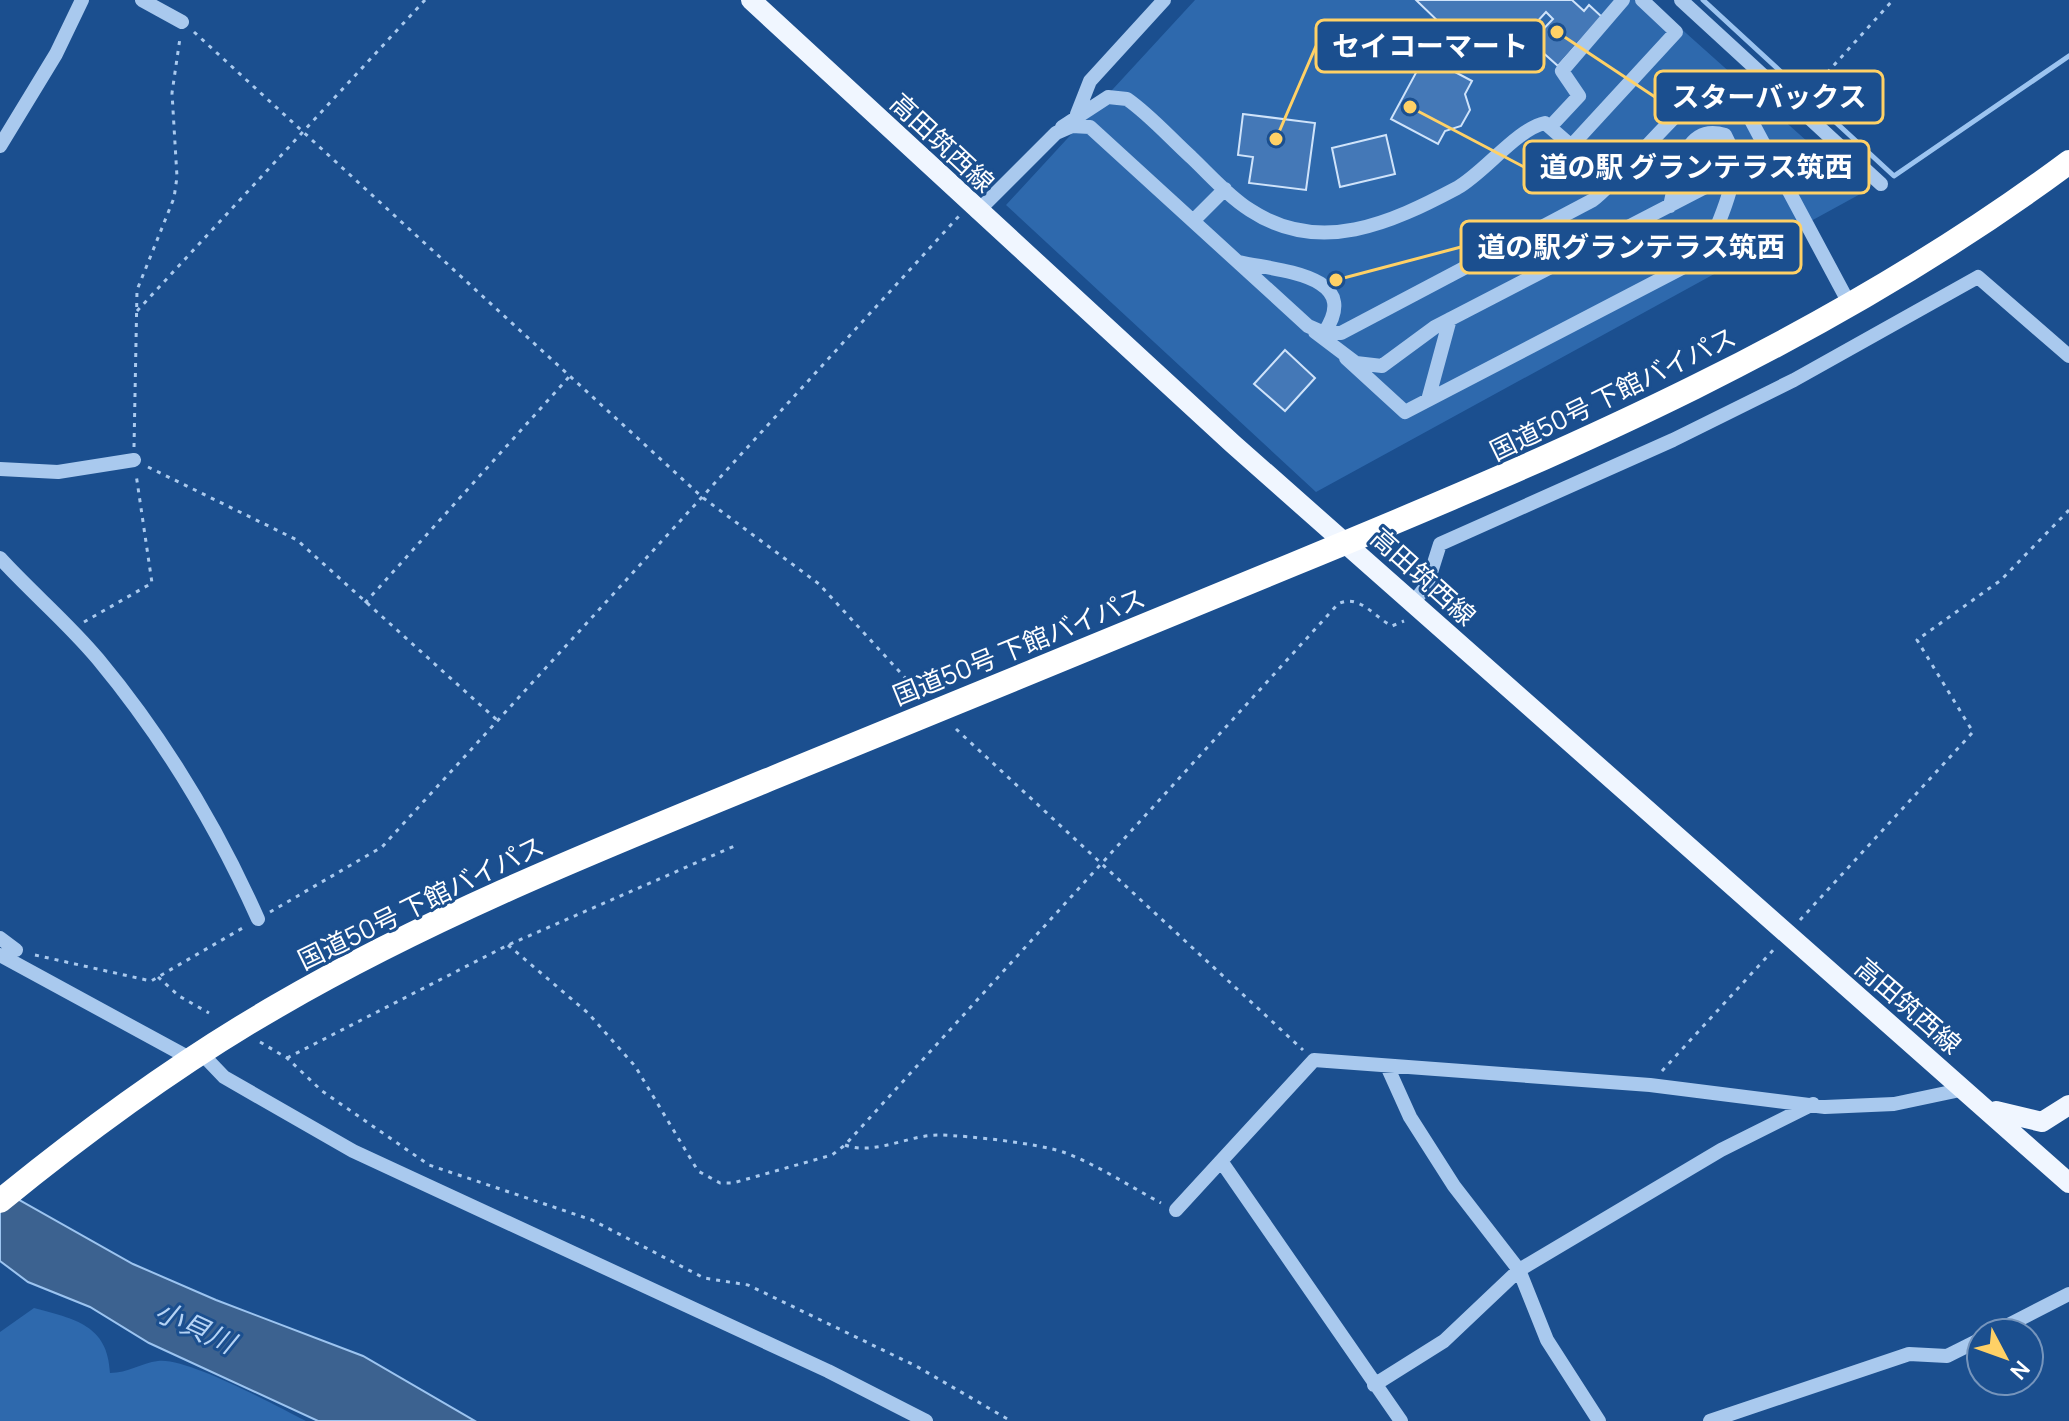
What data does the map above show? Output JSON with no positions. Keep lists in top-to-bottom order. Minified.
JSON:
{"streets":{"highway":["国道50号 下館バイパス"],"main road":["高田筑西線"]},"crossings":[["高田筑西線","国道50号 下館バイパス"]],"water":["小貝川"],"places":["スターバックス","道の駅 グランテラス筑西","セイコーマート","道の駅グランテラス筑西"],"north":"bottom right"}
